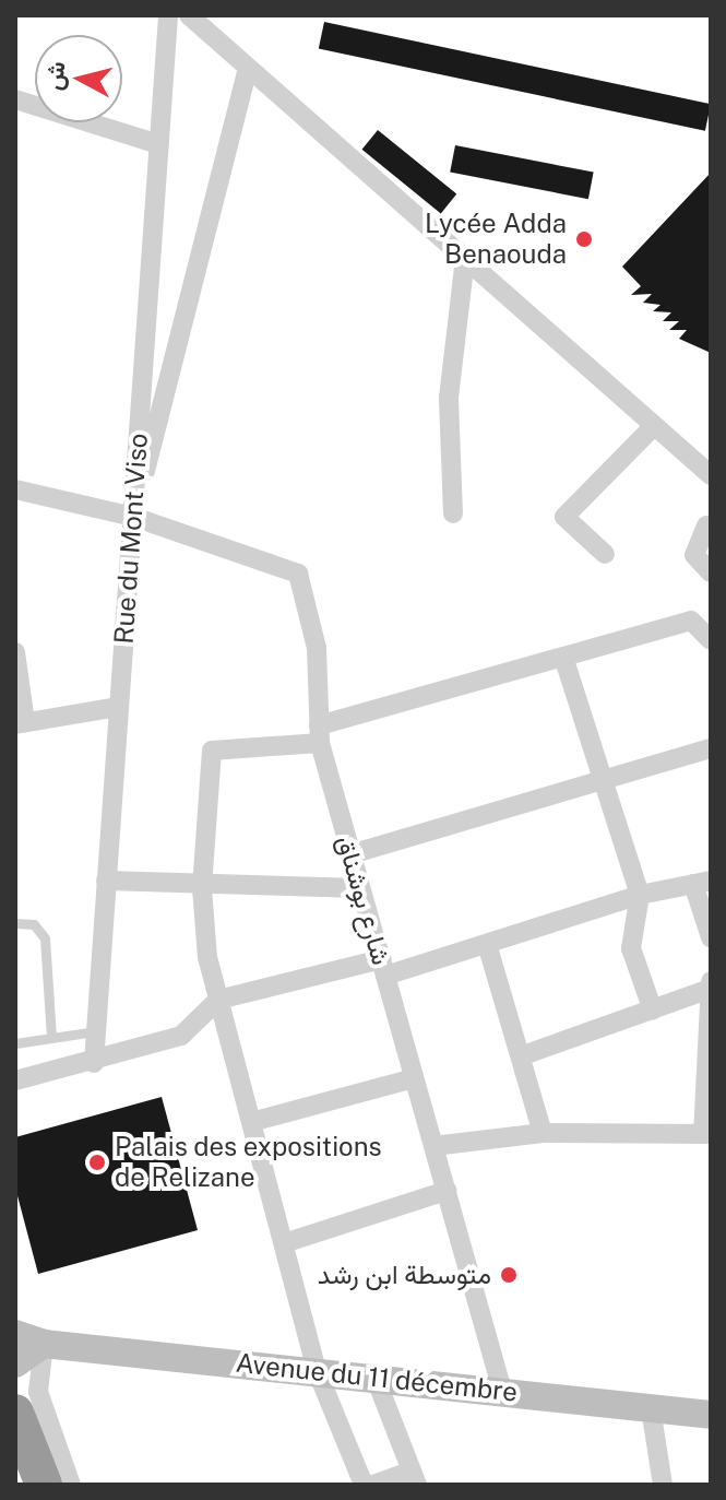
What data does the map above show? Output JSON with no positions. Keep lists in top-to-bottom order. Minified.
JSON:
{"streets":{"street":["Rue du Mont Viso","شارع بوشناق","Avenue du 11 décembre"]},"crossings":[["Rue du Mont Viso","شارع بوشناق"],["شارع بوشناق","Avenue du 11 décembre"]],"places":["Lycée Adda Benaouda","Palais des expositions de Relizane","متوسطة ابن رشد"],"north":"left"}
